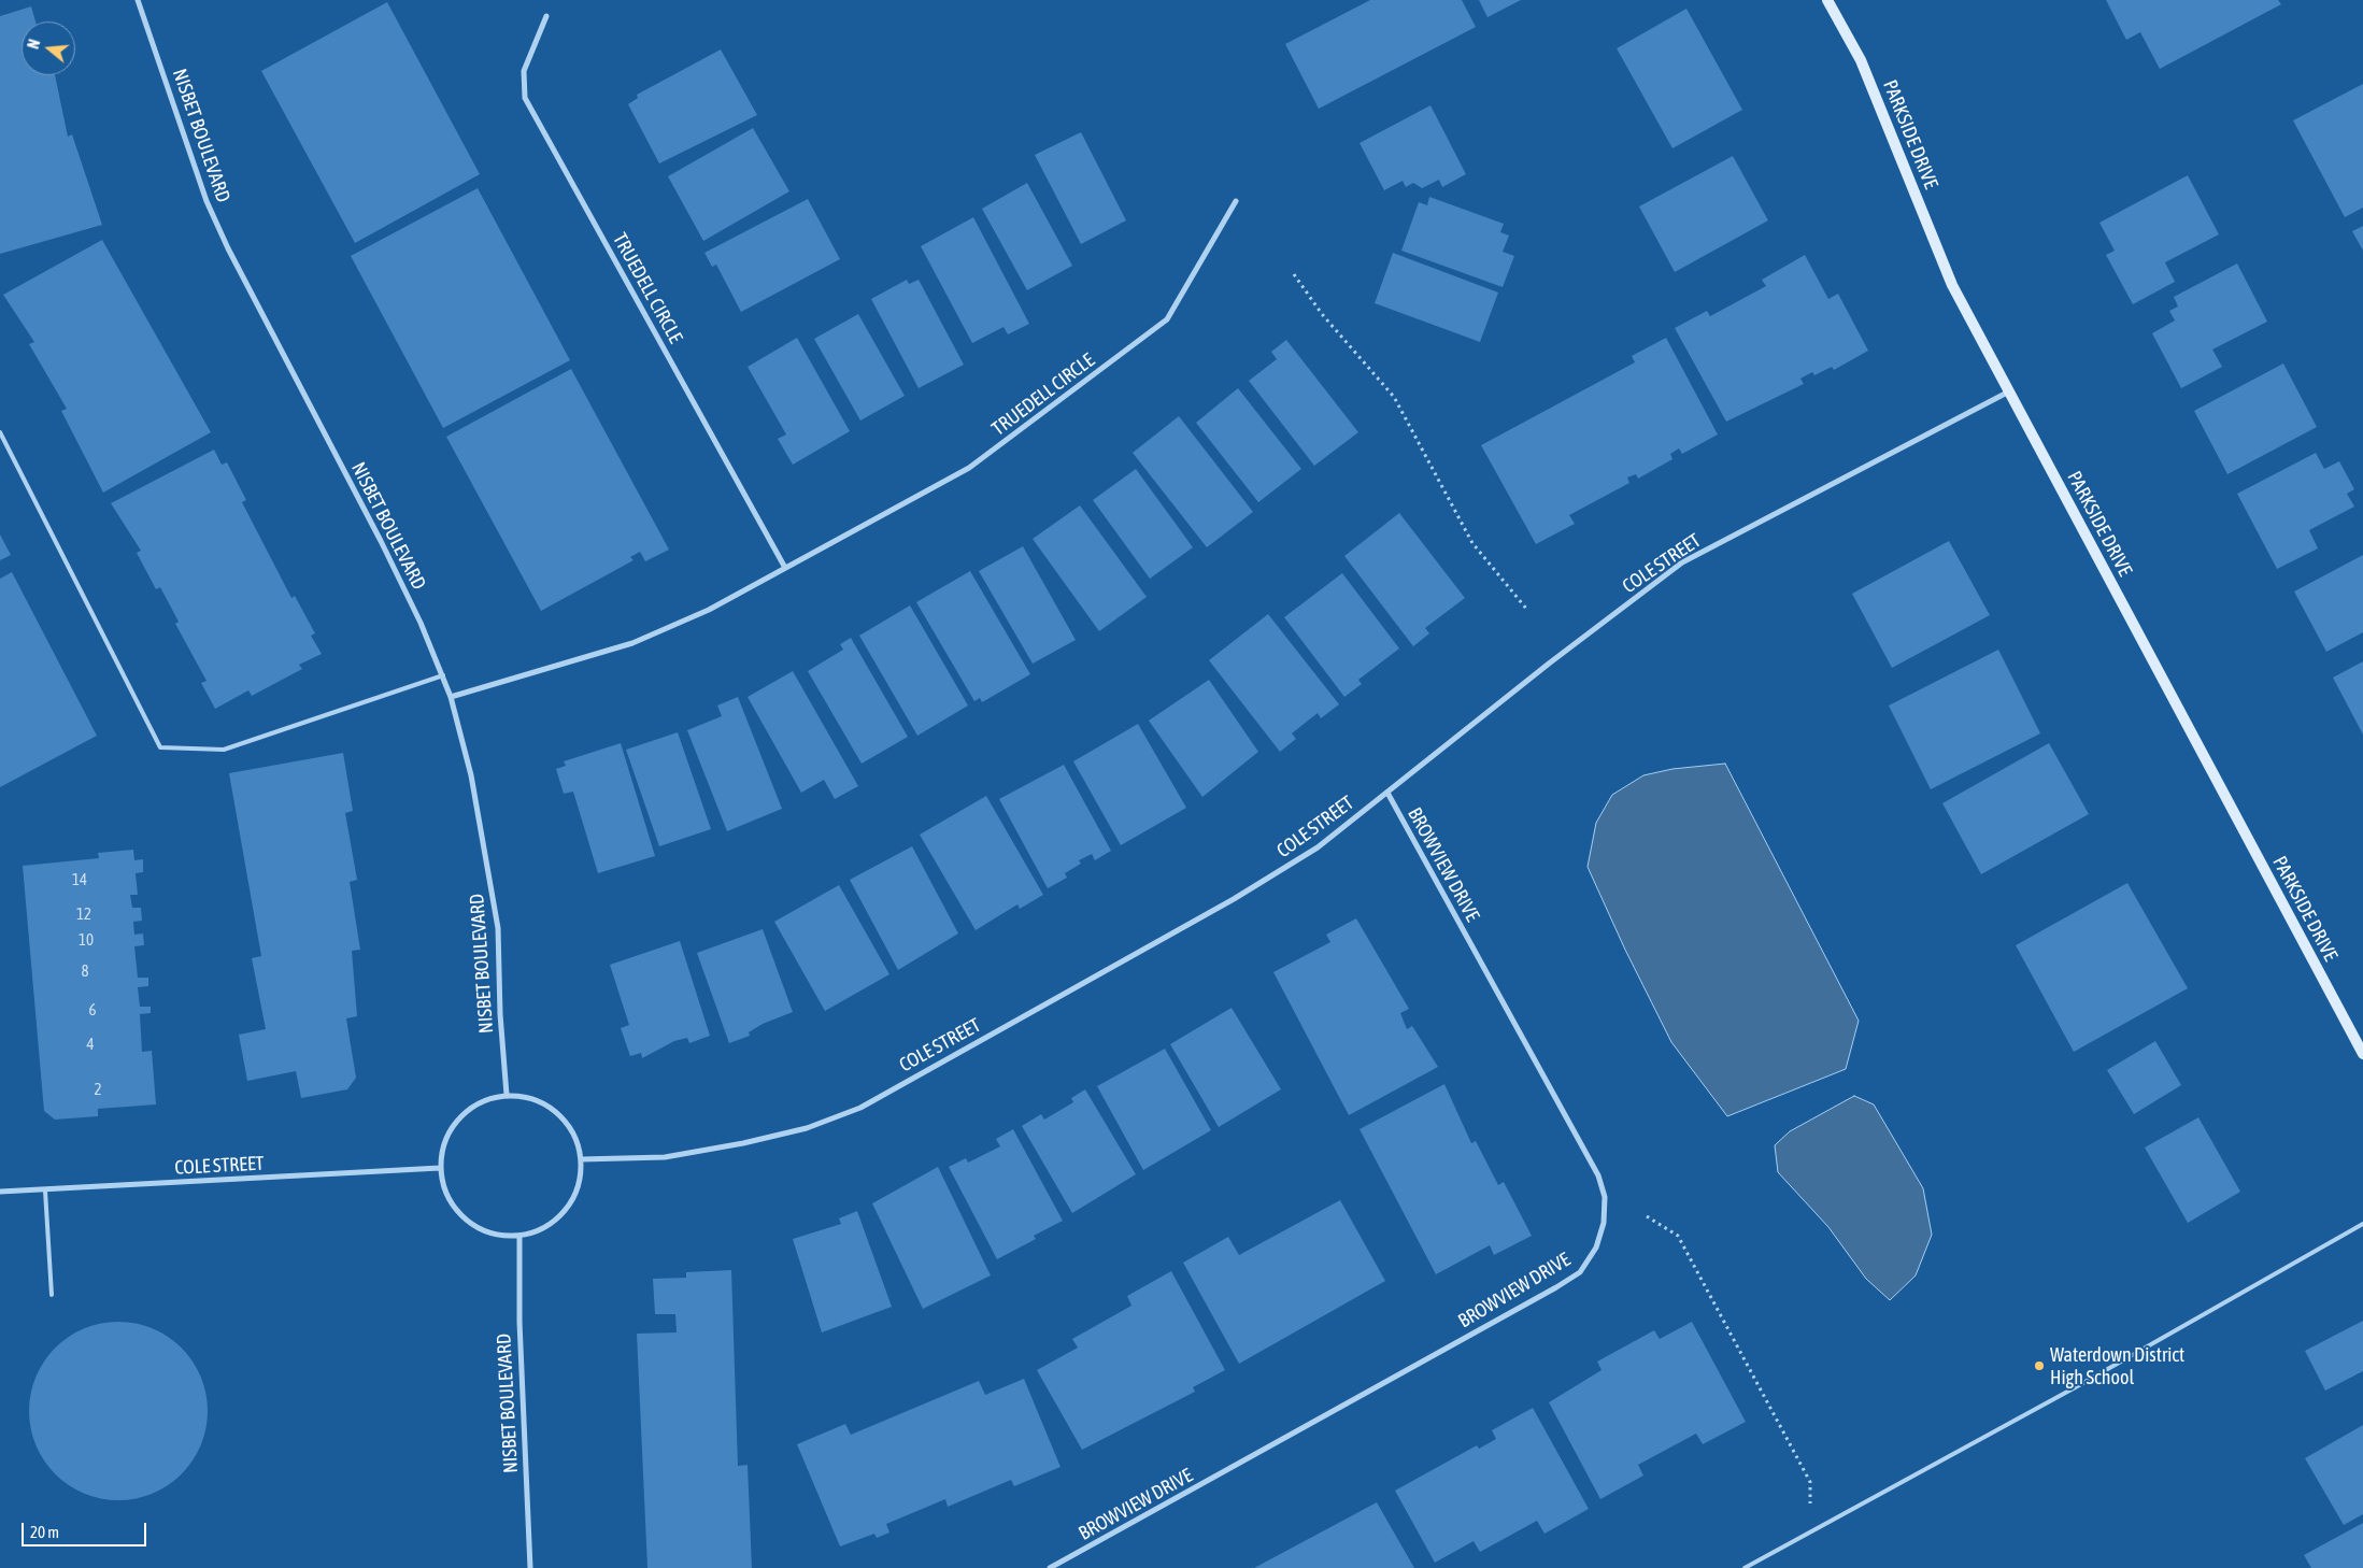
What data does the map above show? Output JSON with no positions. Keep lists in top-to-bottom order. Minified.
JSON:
{"streets":{"main road":["PARKSIDE DRIVE"],"street":["NISBET BOULEVARD","TRUEDELL CIRCLE","COLE STREET","BROWVIEW DRIVE"]},"crossings":[["PARKSIDE DRIVE","COLE STREET"],["NISBET BOULEVARD","TRUEDELL CIRCLE"],["NISBET BOULEVARD","COLE STREET"],["COLE STREET","BROWVIEW DRIVE"]],"places":["Waterdown District High School"],"house_numbers":["14","12","10","8","6","4","2"],"scale_bar":"20 m","north":"left"}
